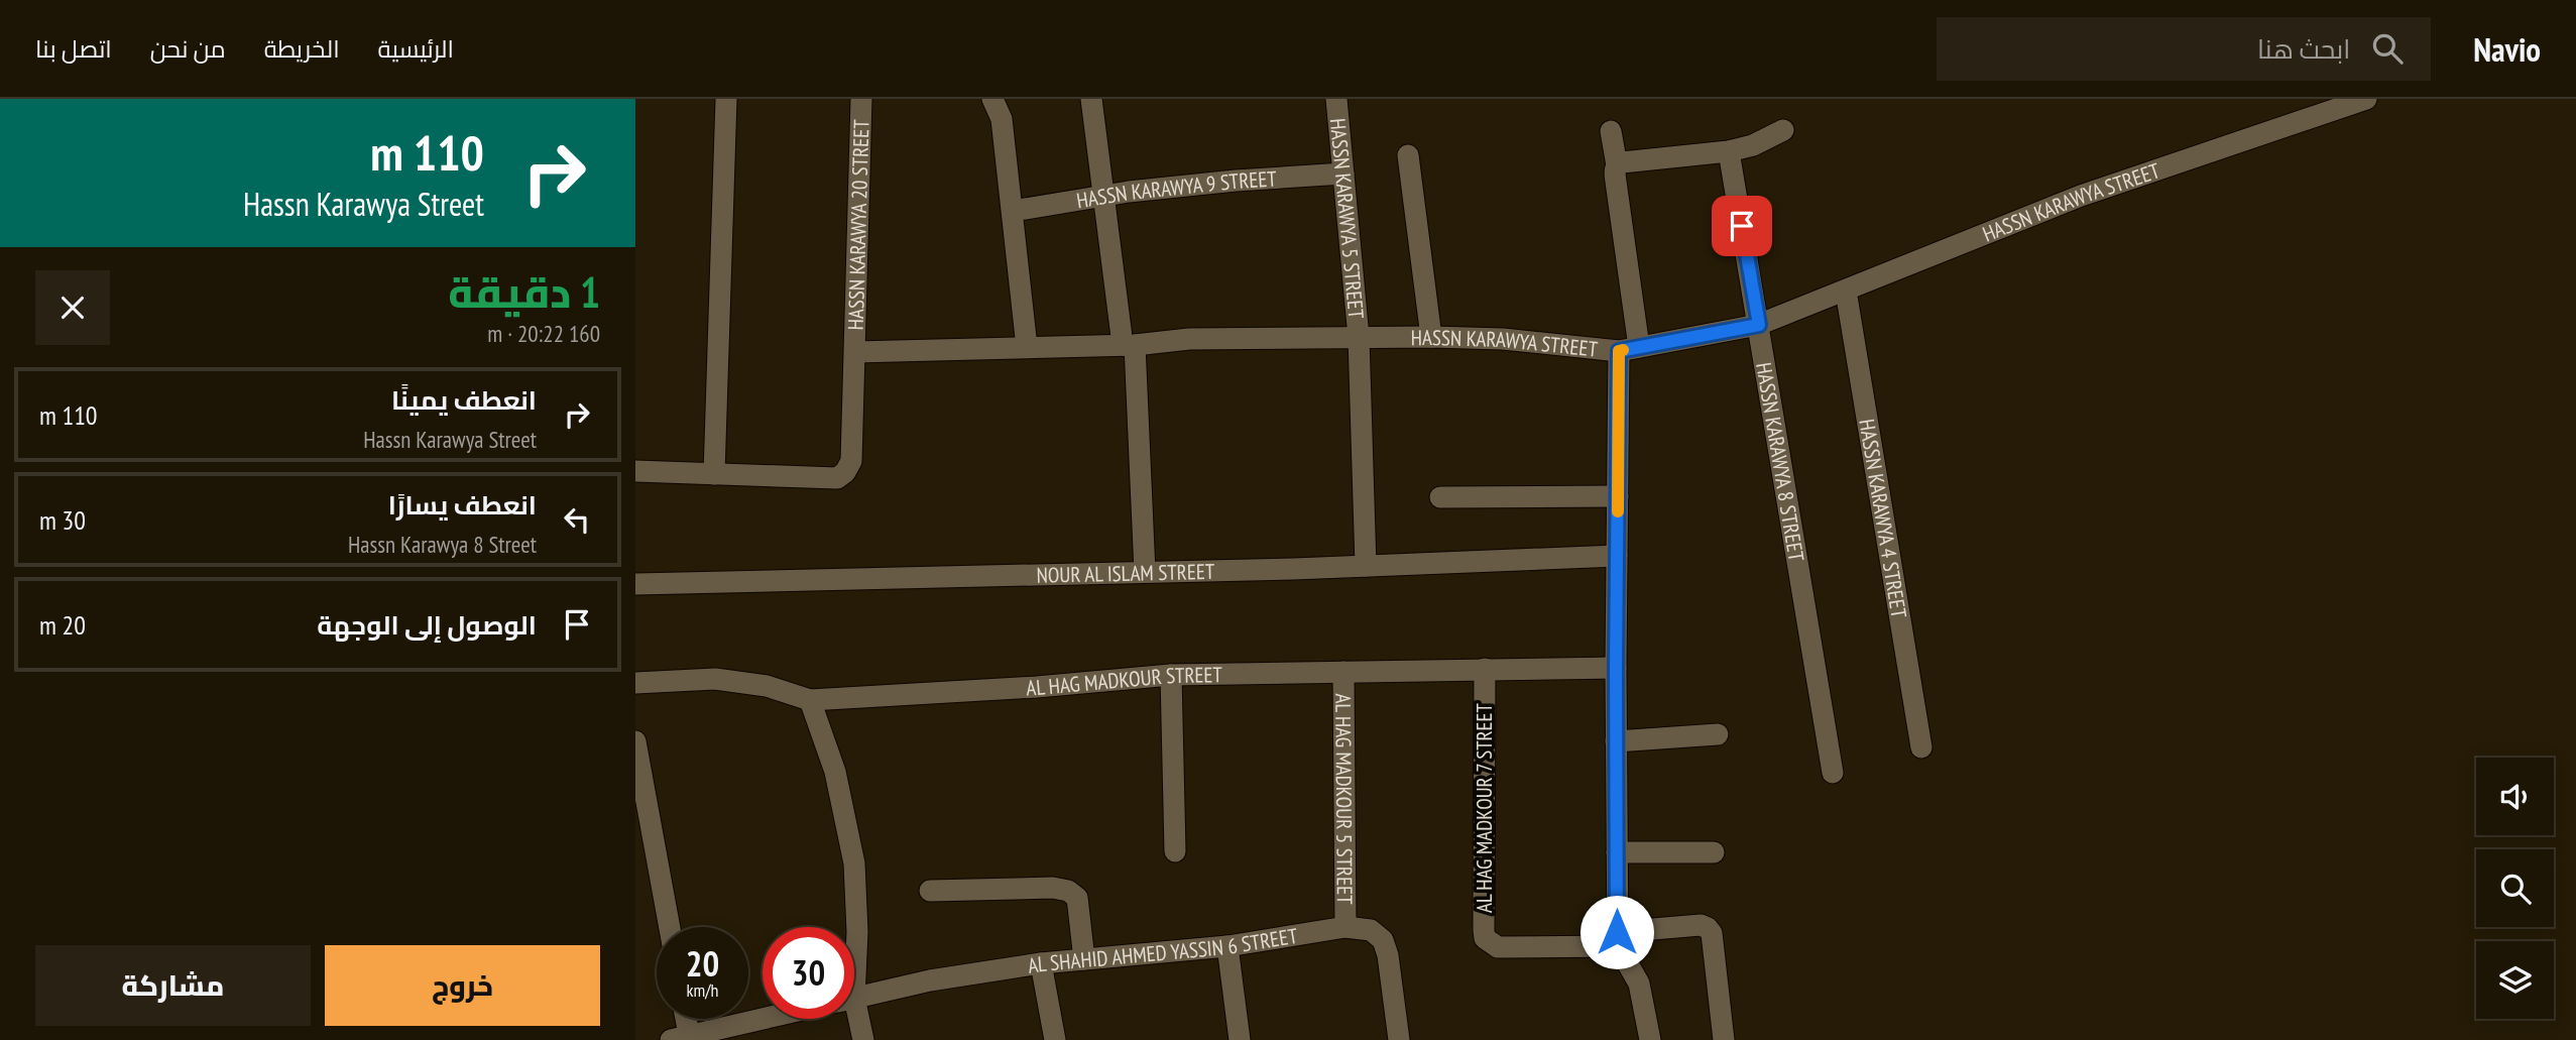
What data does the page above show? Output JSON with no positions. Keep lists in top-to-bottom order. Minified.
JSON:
{"streets":{"street":["HASSN KARAWYA 9 STREET","HASSN KARAWYA STREET","HASSN KARAWYA 5 STREET","HASSN KARAWYA 20 STREET","HASSN KARAWYA 8 STREET","HASSN KARAWYA 4 STREET","NOUR AL ISLAM STREET","AL HAG MADKOUR STREET","AL HAG MADKOUR 5 STREET","AL HAG MADKOUR 7 STREET","AL SHAHID AHMED YASSIN 6 STREET"]},"crossings":[["HASSN KARAWYA 9 STREET","HASSN KARAWYA 5 STREET"],["HASSN KARAWYA STREET","HASSN KARAWYA 5 STREET"],["HASSN KARAWYA STREET","HASSN KARAWYA 20 STREET"],["HASSN KARAWYA STREET","HASSN KARAWYA 8 STREET"],["HASSN KARAWYA STREET","HASSN KARAWYA 4 STREET"],["AL HAG MADKOUR STREET","AL HAG MADKOUR 5 STREET"],["AL HAG MADKOUR STREET","AL HAG MADKOUR 7 STREET"],["AL HAG MADKOUR 5 STREET","AL SHAHID AHMED YASSIN 6 STREET"]],"page":{"header":"Navio","search":"ابحث هنا","nav":["الرئيسية","الخريطة","من نحن","اتصل بنا"],"turn":["110 m","Hassn Karawya Street"],"heading":["1 دقيقة","160 m · 20:22"],"list":[{"name":"انعطف يمينًا","note":"Hassn Karawya Street","value":"110 m"},{"name":"انعطف يسارًا","note":"Hassn Karawya 8 Street","value":"30 m"},{"name":"الوصول إلى الوجهة","value":"20 m"}],"speed":"20 km/h","limit":"30","buttons":["خروج","مشاركة"]}}
